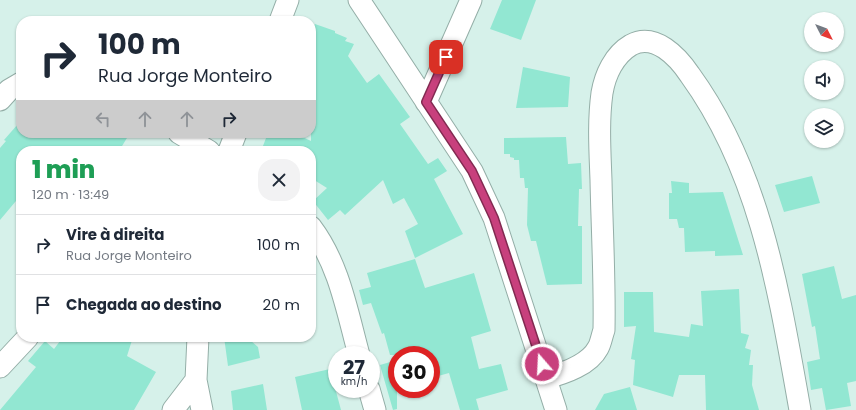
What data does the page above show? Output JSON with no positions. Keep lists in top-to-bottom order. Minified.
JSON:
{"north":"bottom right","page":{"turn":["100 m","Rua Jorge Monteiro"],"heading":["1 min","120 m · 13:49"],"list":[{"name":"Vire à direita","note":"Rua Jorge Monteiro","value":"100 m"},{"name":"Chegada ao destino","value":"20 m"}],"speed":"27 km/h","limit":"30"}}
